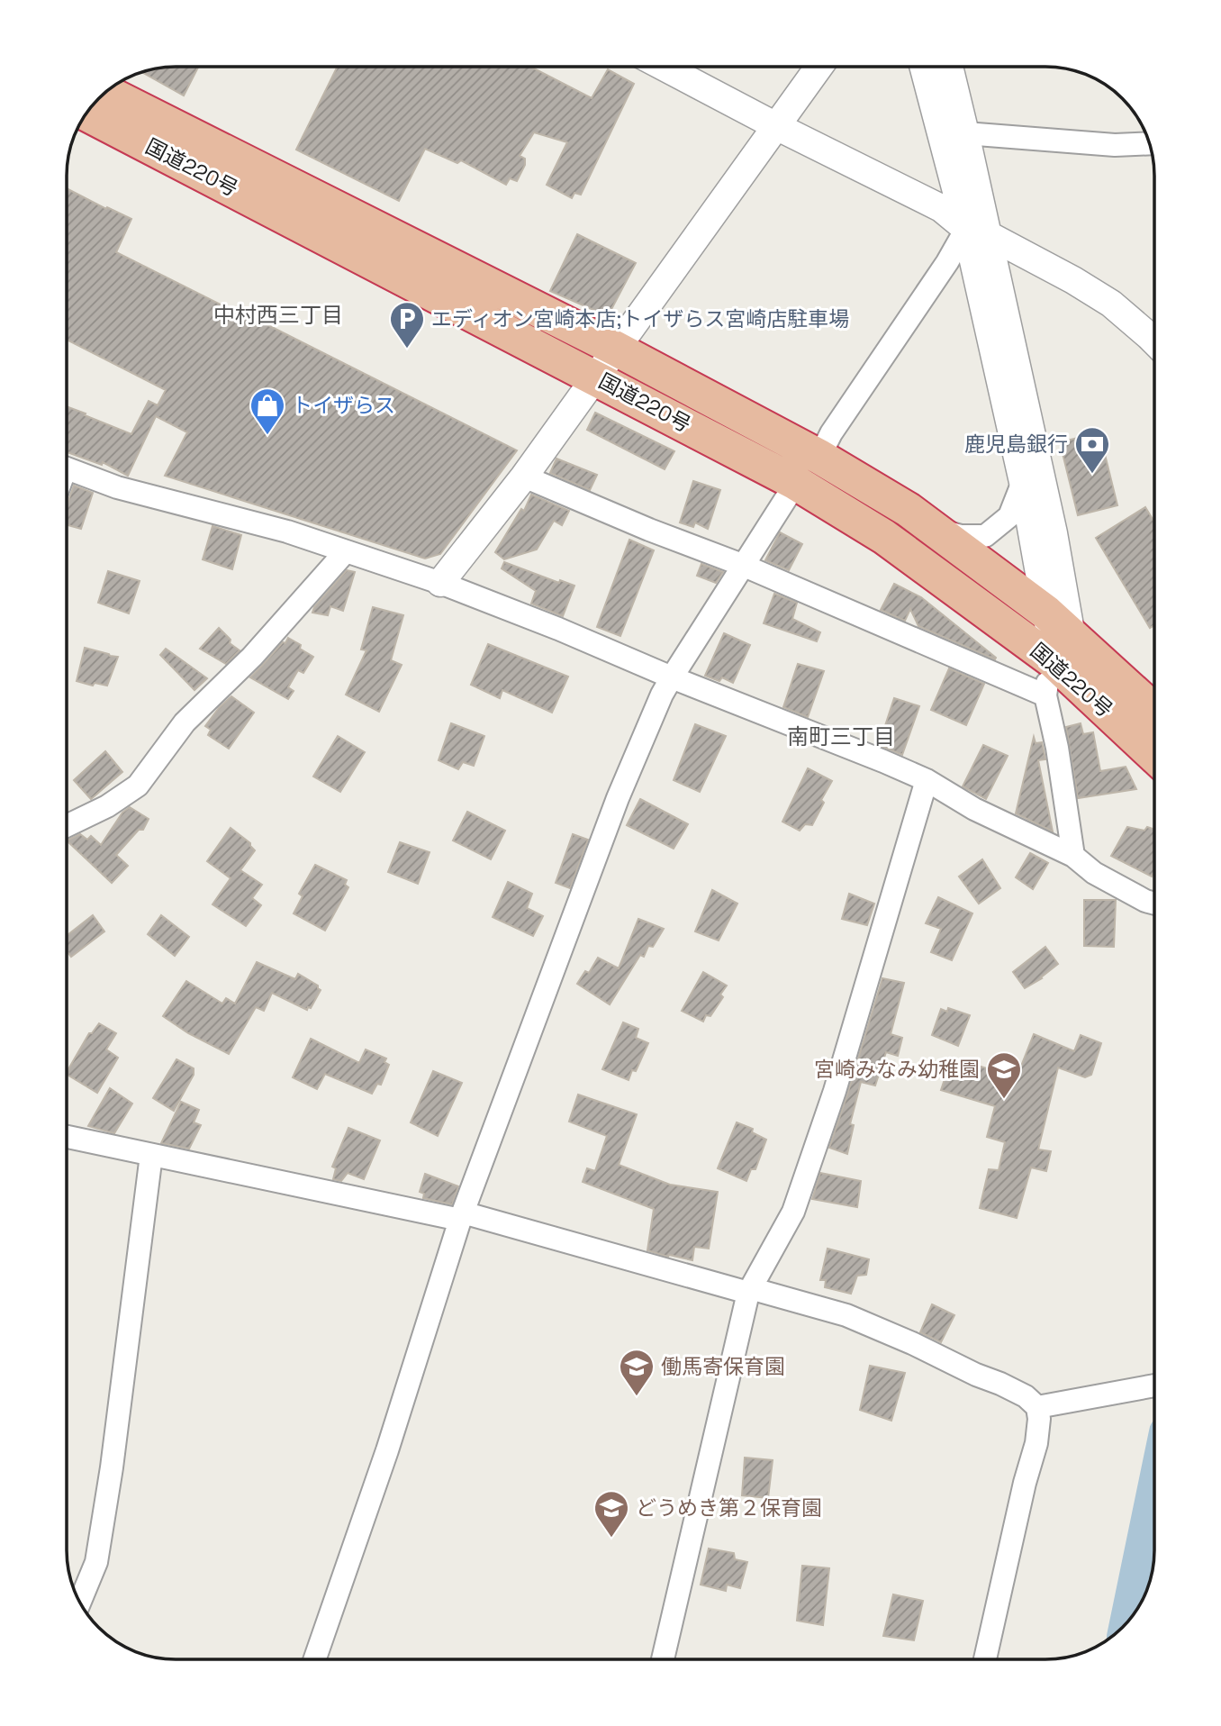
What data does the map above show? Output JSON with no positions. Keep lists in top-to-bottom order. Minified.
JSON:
{"streets":{"highway":["国道220号"]},"districts":["中村西三丁目","南町三丁目"],"places":{"parking":["エディオン宮崎本店;トイザらス宮崎店駐車場"],"shop":["トイザらス"],"bank":["鹿児島銀行"],"school or university":["宮崎みなみ幼稚園","働馬寄保育園","どうめき第２保育園"]}}
